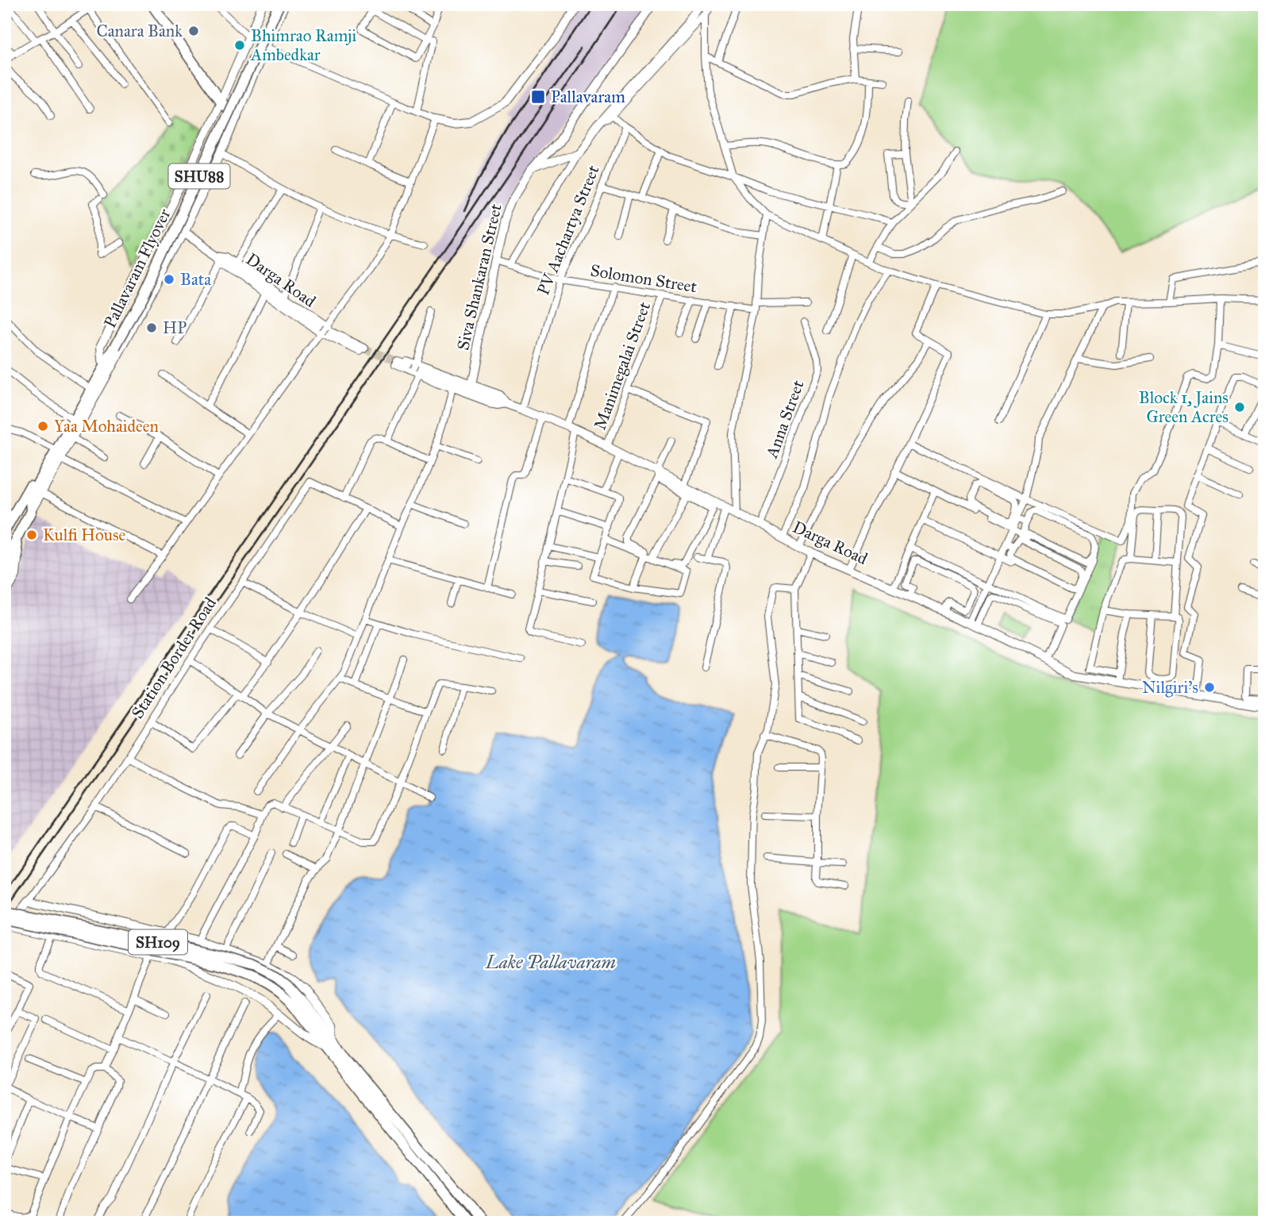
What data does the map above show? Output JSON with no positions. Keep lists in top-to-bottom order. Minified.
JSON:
{"streets":{"main road":["SHU88","Pallavaram Flyover","SH109"],"street":["PV Aachartya Street","Siva Shankaran Street","Solomon Street","Darga Road","Manimegalai Street","Anna Street","Station Border Road"]},"crossings":[["SHU88","Pallavaram Flyover"],["PV Aachartya Street","Solomon Street"],["PV Aachartya Street","Darga Road"],["Siva Shankaran Street","Solomon Street"],["Solomon Street","Manimegalai Street"],["Darga Road","Manimegalai Street"],["Darga Road","Anna Street"],["Station Border Road","SH109"]],"water":["Lake Pallavaram"],"places":{"other":["Canara Bank","Bhimrao Ramji Ambedkar","Bata","HP","Block 1, Jains Green Acres","Yaa Mohaideen","Kulfi House","Nilgiri's"],"transit":["Pallavaram"]}}
